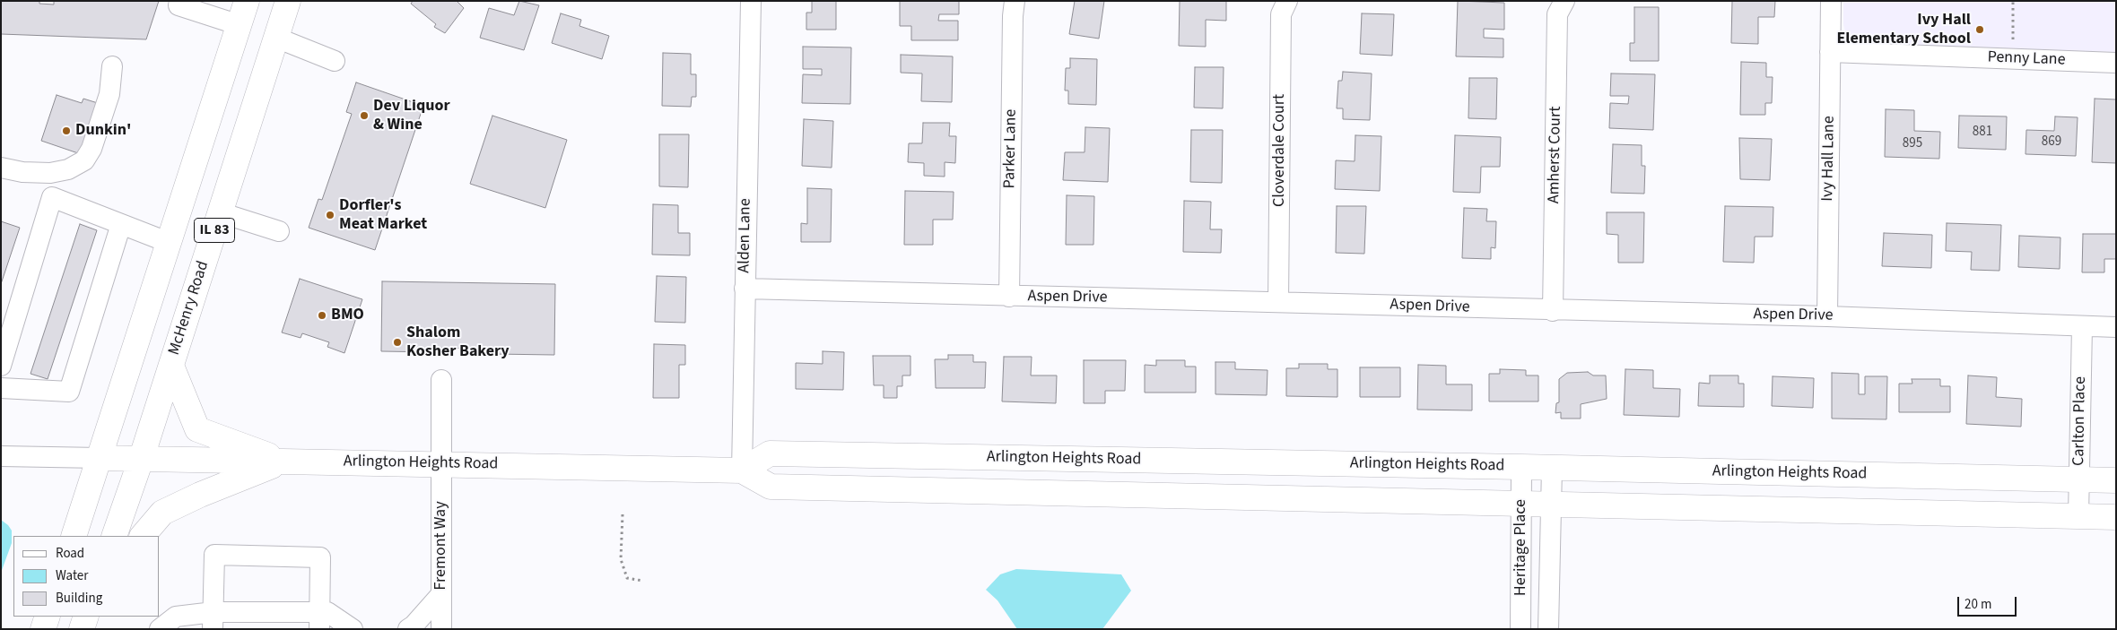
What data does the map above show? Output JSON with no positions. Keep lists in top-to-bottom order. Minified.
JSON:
{"streets":{"main road":["IL 83","McHenry Road","Arlington Heights Road"],"street":["Penny Lane","Parker Lane","Cloverdale Court","Amherst Court","Ivy Hall Lane","Alden Lane","Aspen Drive","Carlton Place","Fremont Way","Heritage Place"]},"crossings":[["Penny Lane","Ivy Hall Lane"],["Parker Lane","Aspen Drive"],["Cloverdale Court","Aspen Drive"],["Amherst Court","Aspen Drive"],["Ivy Hall Lane","Aspen Drive"],["IL 83","Arlington Heights Road"],["Alden Lane","Aspen Drive"],["Alden Lane","Arlington Heights Road"],["Aspen Drive","Carlton Place"],["McHenry Road","Arlington Heights Road"],["Carlton Place","Arlington Heights Road"],["Arlington Heights Road","Fremont Way"],["Arlington Heights Road","Heritage Place"]],"places":["Ivy Hall Elementary School","Dev Liquor & Wine","Dunkin'","Dorfler's Meat Market","BMO","Shalom Kosher Bakery"],"house_numbers":["881","869","895"],"legend":["Road","Water","Building"],"scale_bar":"20 m"}
